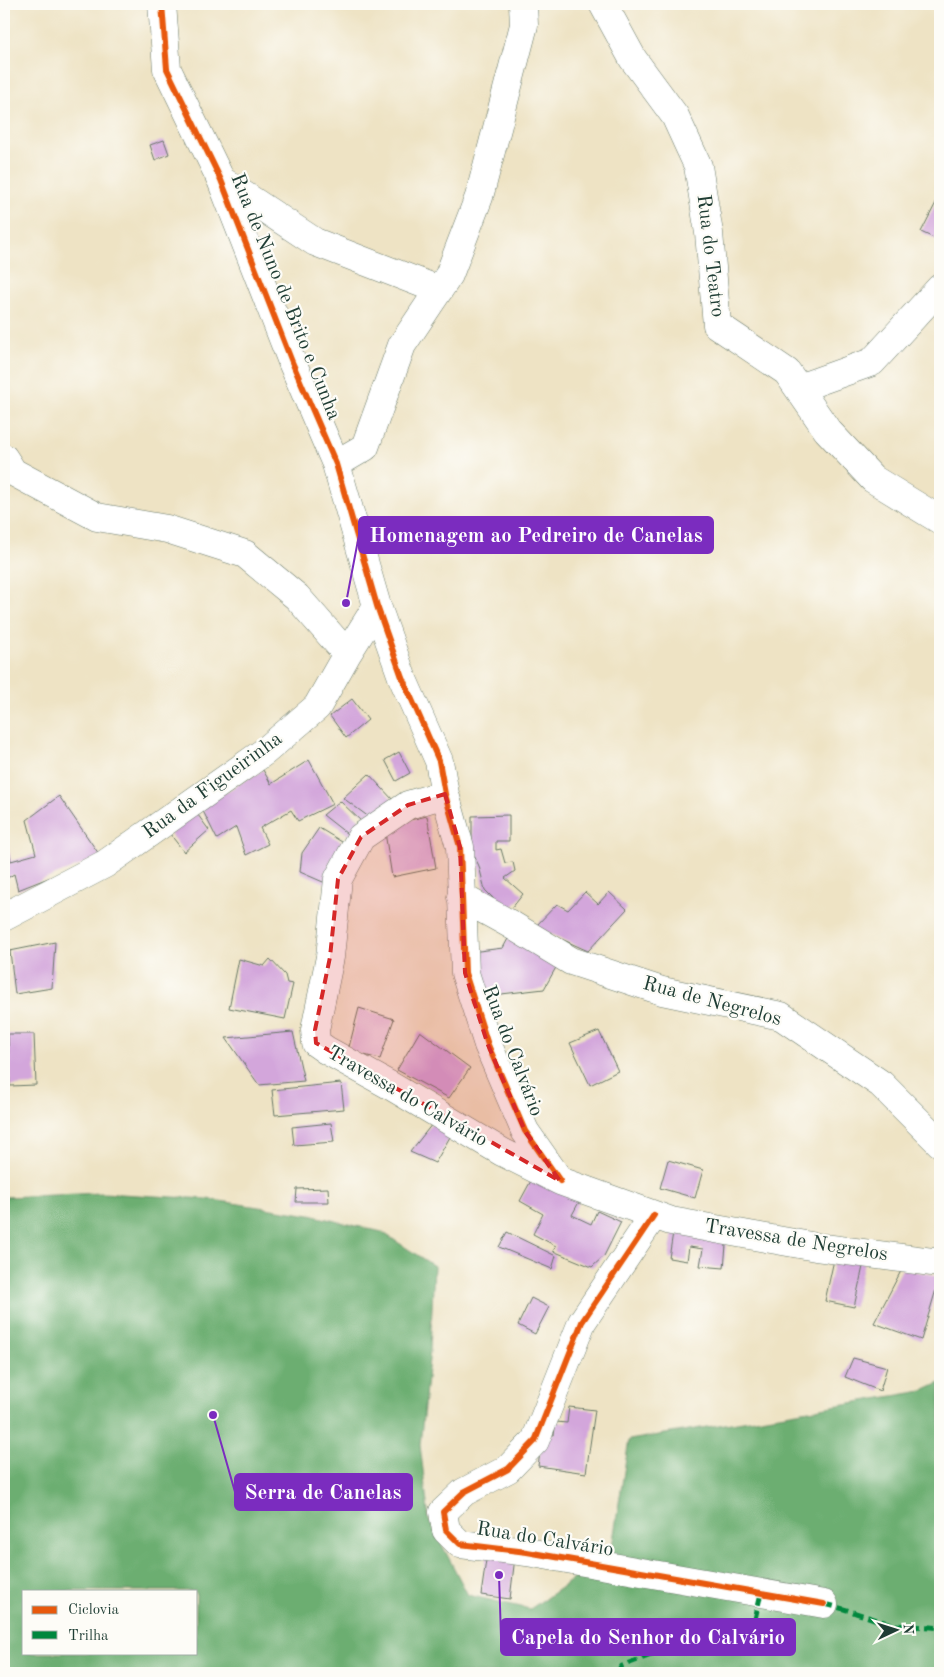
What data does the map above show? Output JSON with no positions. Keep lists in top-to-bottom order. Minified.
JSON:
{"streets":{"street":["Rua do Teatro","Rua de Nuno de Brito e Cunha","Rua da Figueirinha","Rua de Negrelos","Rua do Calvário","Travessa do Calvário","Travessa de Negrelos"]},"crossings":[["Rua de Nuno de Brito e Cunha","Rua da Figueirinha"],["Rua de Nuno de Brito e Cunha","Rua do Calvário"],["Rua da Figueirinha","Rua do Calvário"],["Rua de Negrelos","Rua do Calvário"],["Rua do Calvário","Travessa do Calvário"],["Rua do Calvário","Travessa de Negrelos"]],"places":["Homenagem ao Pedreiro de Canelas","Serra de Canelas","Capela do Senhor do Calvário"],"legend":["Ciclovia","Trilha"],"north":"right"}
